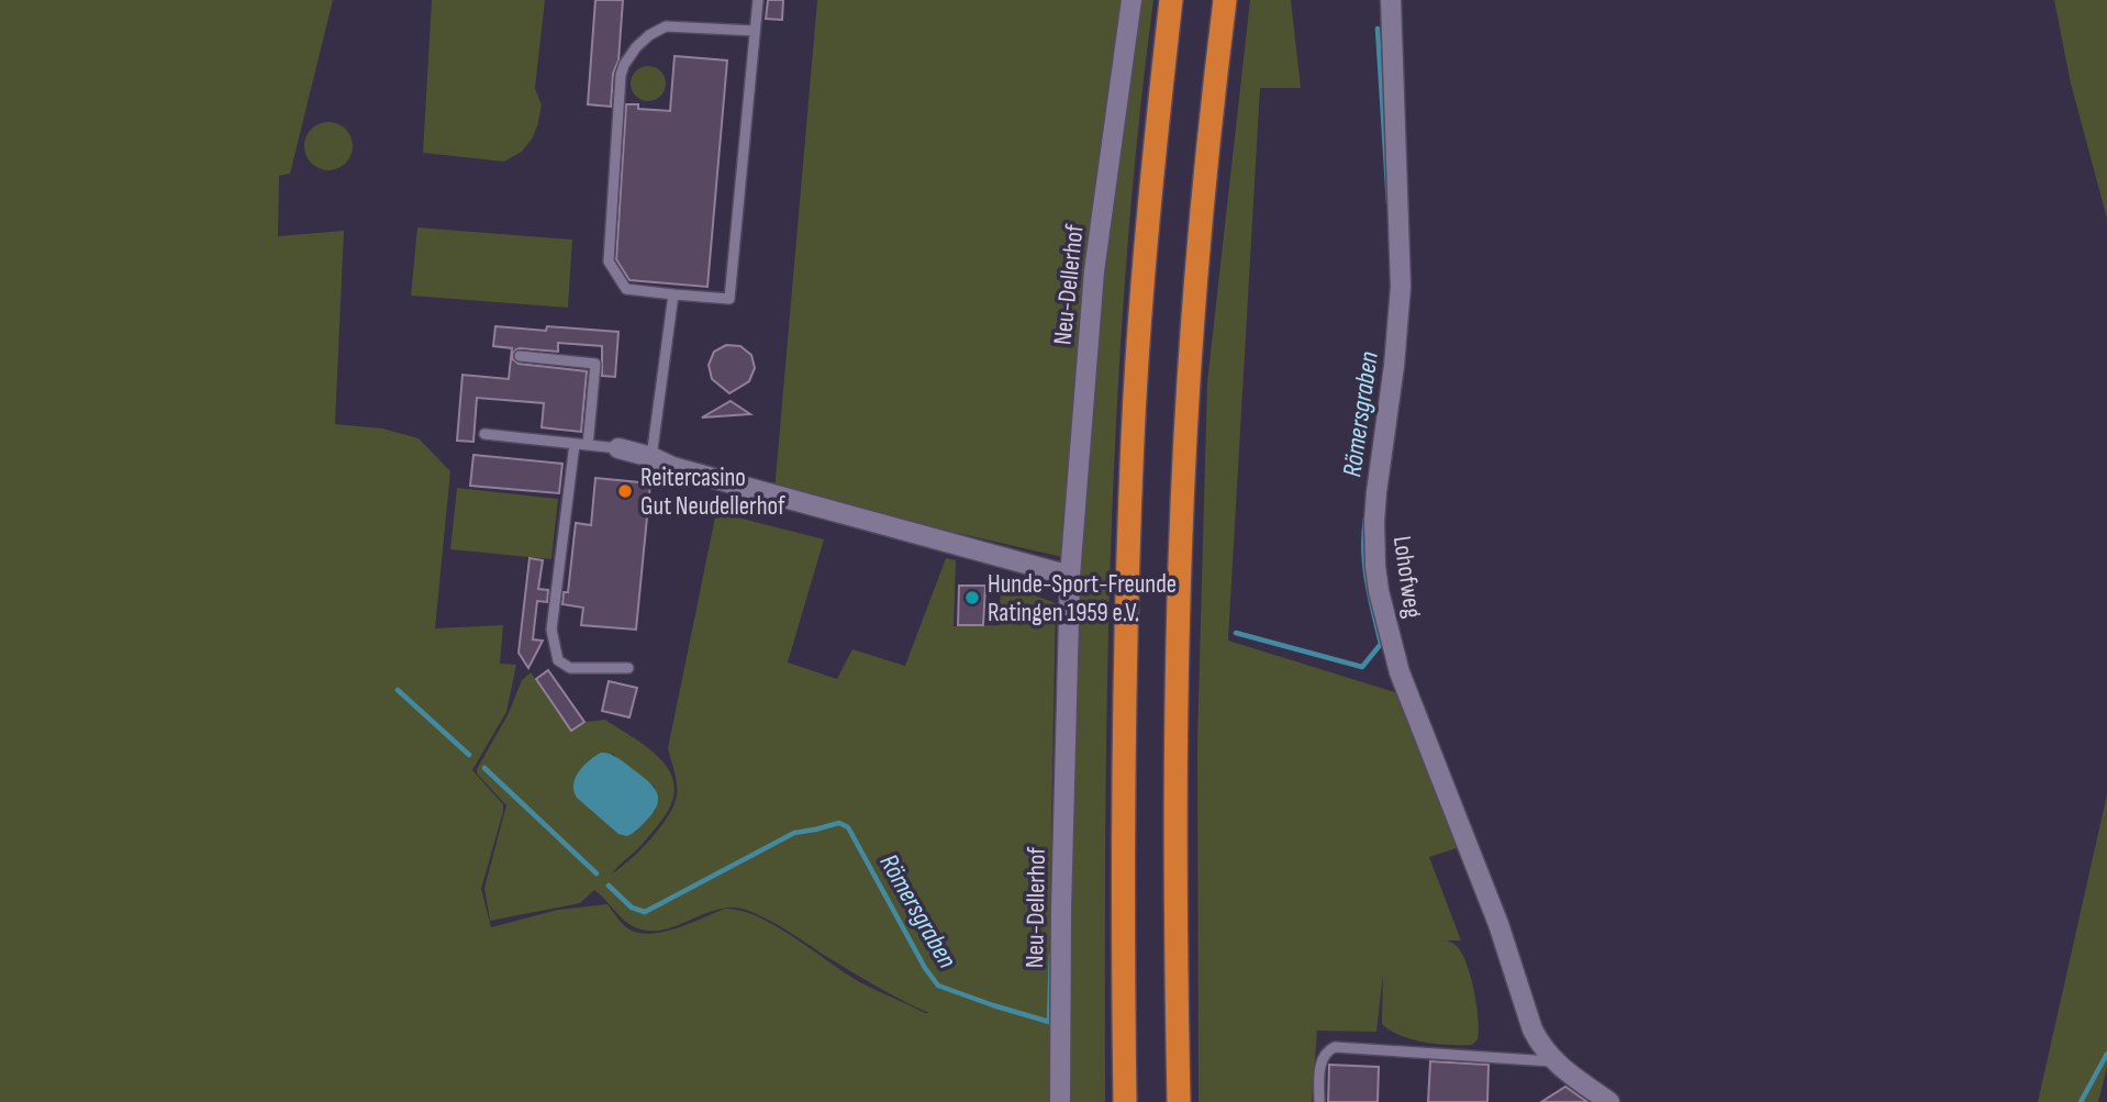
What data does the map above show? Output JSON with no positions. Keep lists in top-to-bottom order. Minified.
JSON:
{"streets":{"street":["Neu-Dellerhof","Lohofweg"]},"water":["Römersgraben"],"places":["Reitercasino Gut Neudellerhof","Hunde-Sport-Freunde Ratingen 1959 e.V."]}
